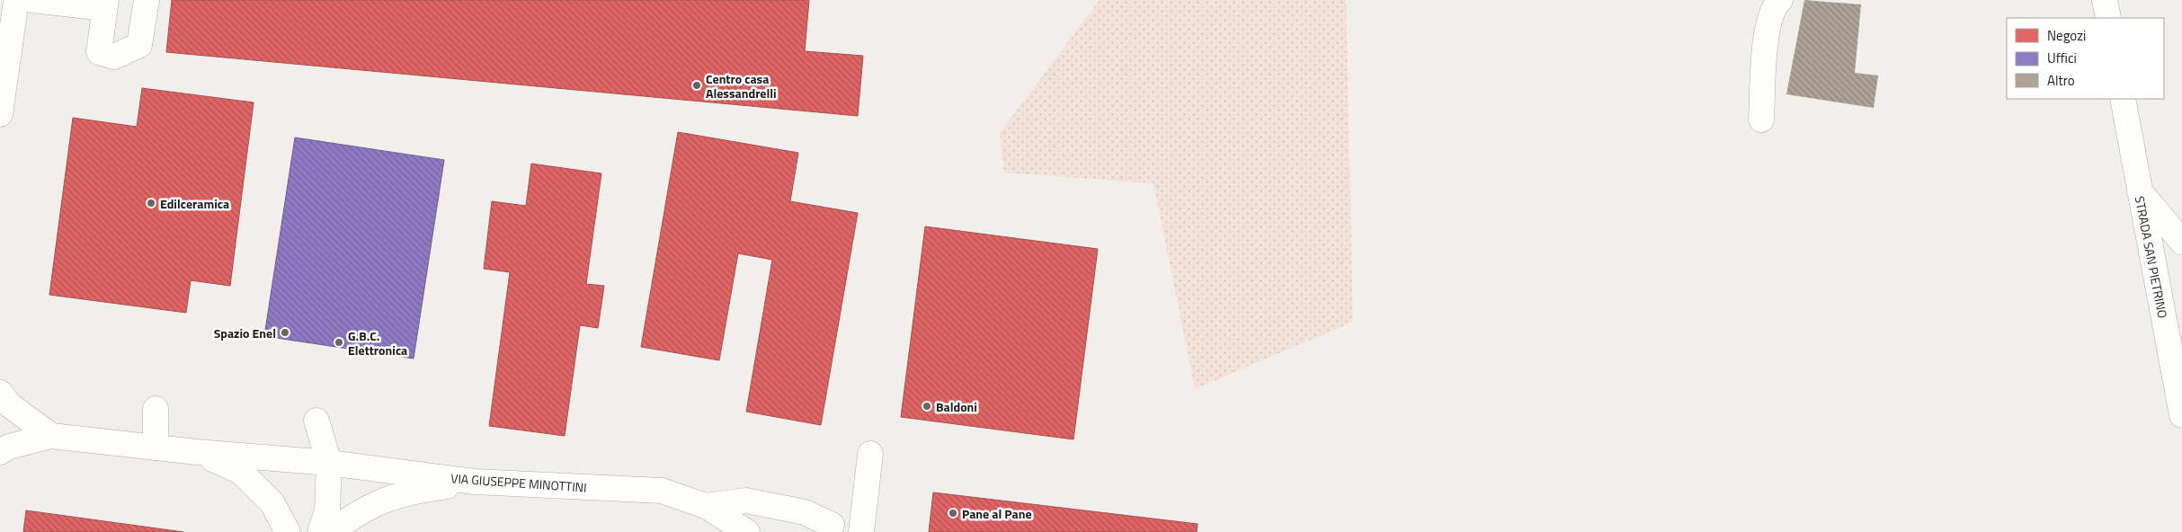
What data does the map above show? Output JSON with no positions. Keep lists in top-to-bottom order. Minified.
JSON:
{"streets":{"main road":["STRADA SAN PIETRINO","VIA GIUSEPPE MINOTTINI"]},"places":["Centro casa Alessandrelli","Edilceramica","Spazio Enel","G.B.C. Elettronica","Baldoni","Pane al Pane"],"legend":["Negozi","Uffici","Altro"]}
